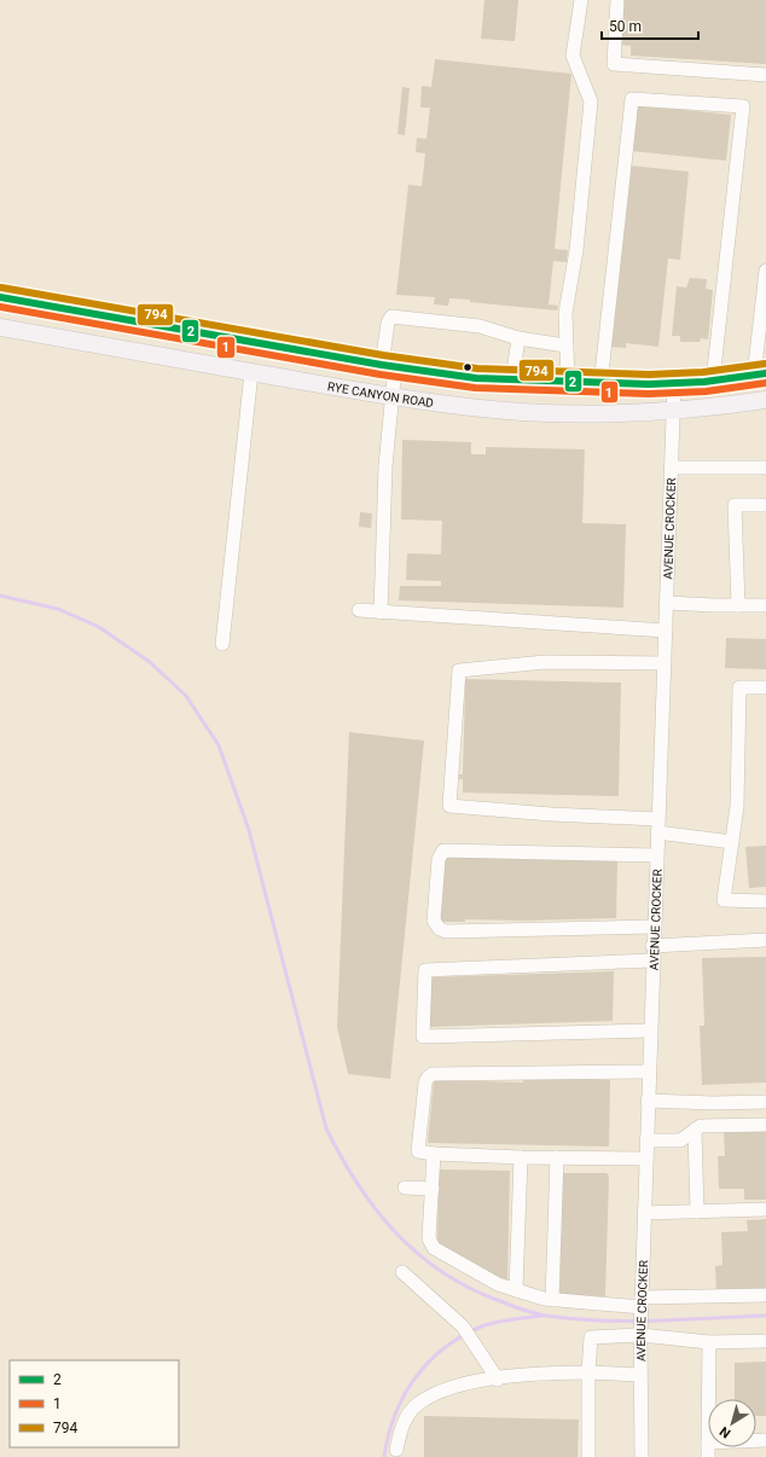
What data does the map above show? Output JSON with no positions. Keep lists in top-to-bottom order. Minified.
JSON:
{"streets":{"main road":["RYE CANYON ROAD"],"street":["AVENUE CROCKER"]},"crossings":[["RYE CANYON ROAD","AVENUE CROCKER"]],"lines":["transit line 794","transit line 2","transit line 1"],"legend":["2","1","794"],"scale_bar":"50 m","north":"bottom left"}
